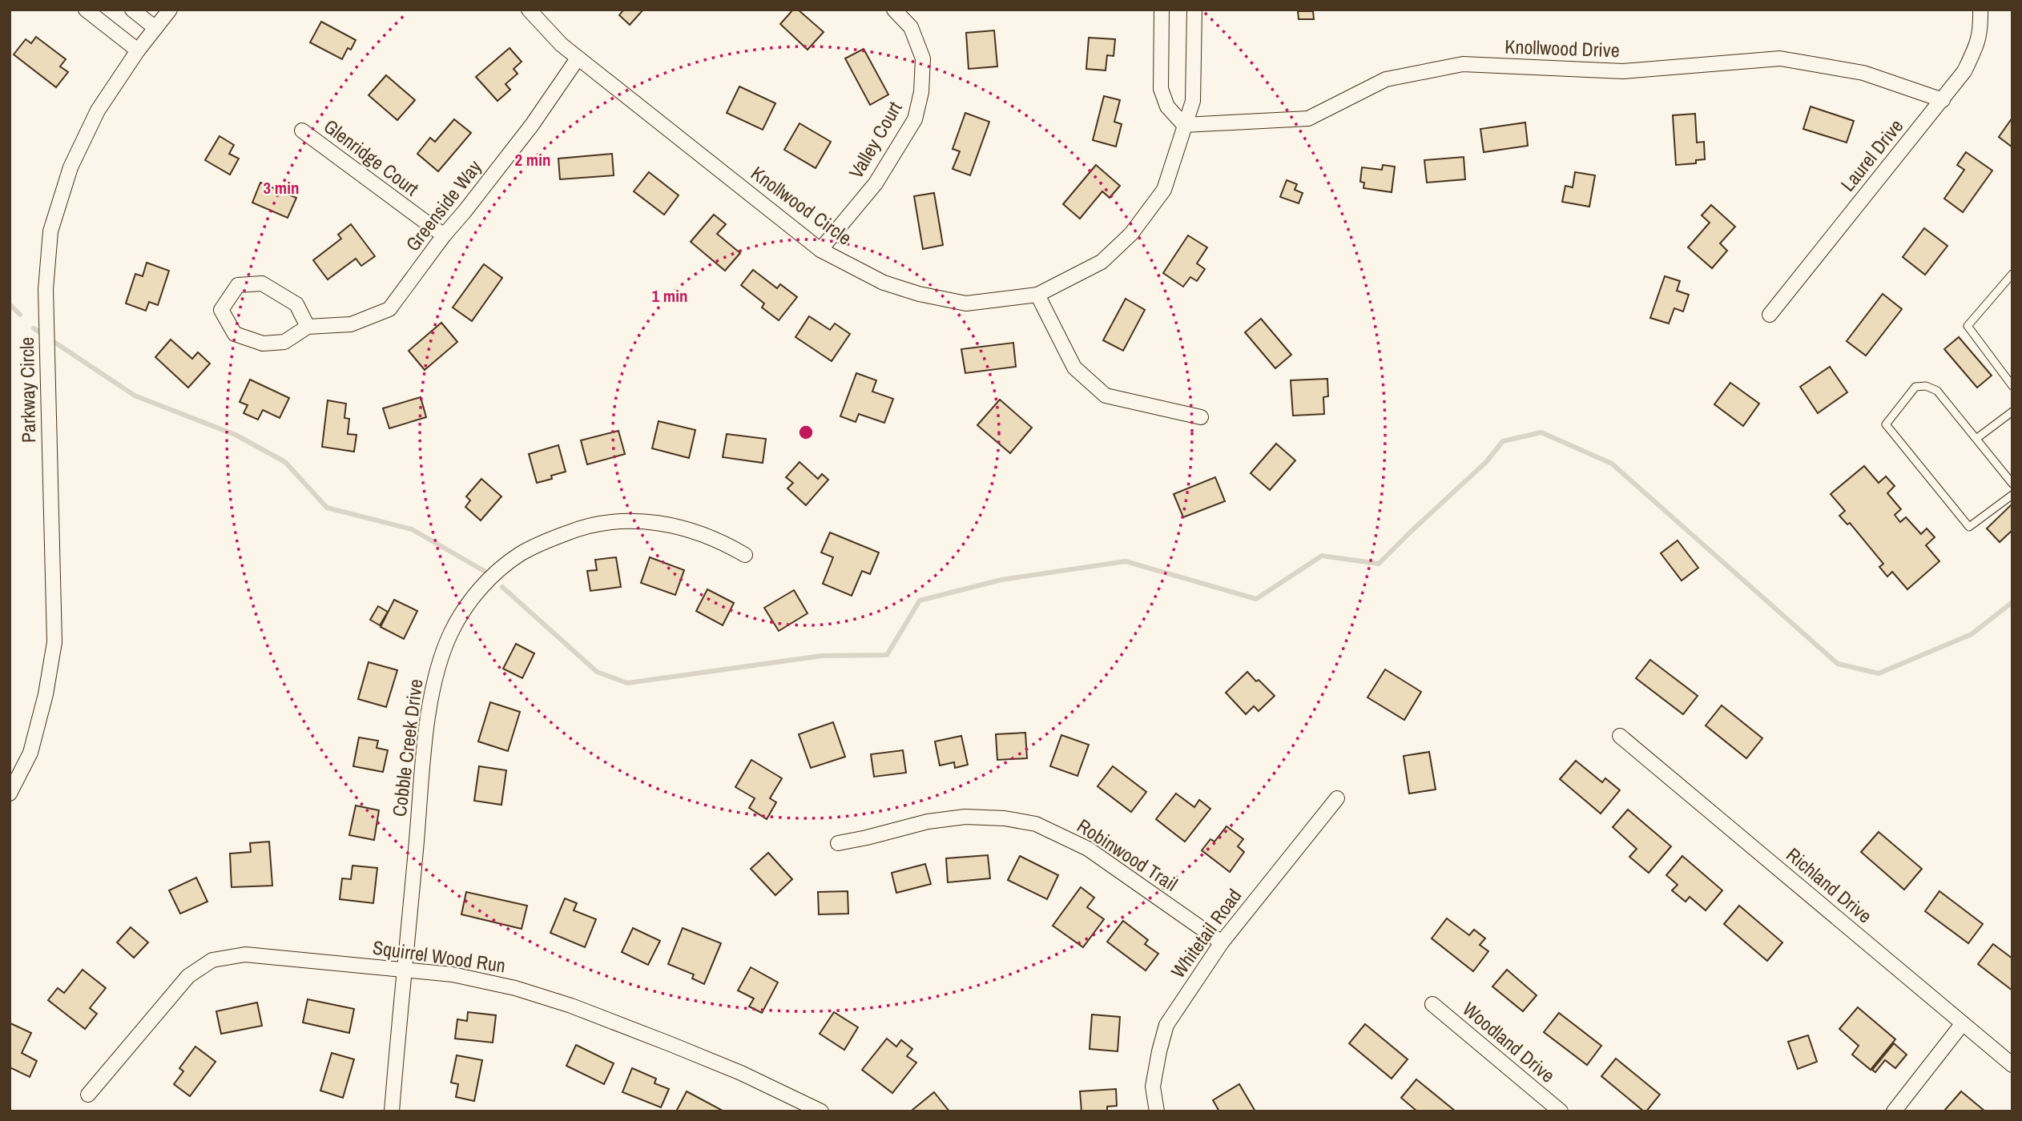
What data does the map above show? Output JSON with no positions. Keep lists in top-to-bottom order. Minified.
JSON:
{"streets":{"street":["Knollwood Drive","Valley Court","Laurel Drive","Glenridge Court","Greenside Way","Knollwood Circle","Parkway Circle","Cobble Creek Drive","Robinwood Trail","Richland Drive","Whitetail Road","Squirrel Wood Run","Woodland Drive"]},"crossings":[["Knollwood Drive","Laurel Drive"],["Knollwood Drive","Knollwood Circle"],["Valley Court","Knollwood Circle"],["Glenridge Court","Greenside Way"],["Greenside Way","Knollwood Circle"],["Cobble Creek Drive","Squirrel Wood Run"],["Robinwood Trail","Whitetail Road"]],"rings":["2 min","3 min","1 min"]}
